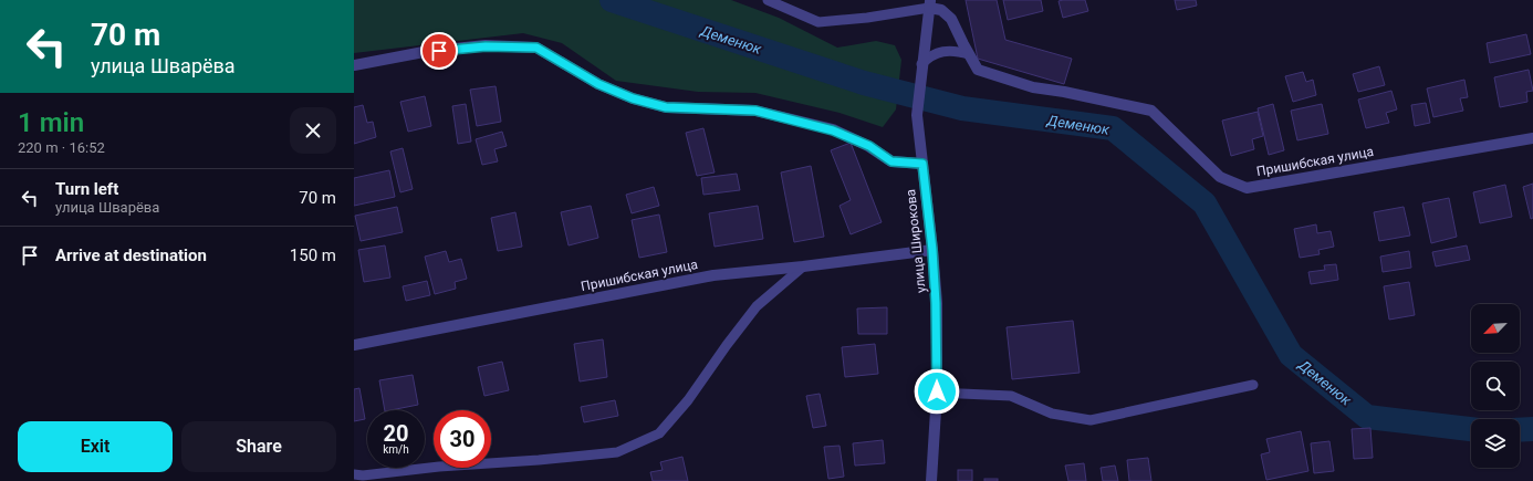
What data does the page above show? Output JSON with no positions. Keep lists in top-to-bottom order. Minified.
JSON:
{"streets":{"street":["Пришибская улица","улица Широкова"]},"crossings":[["Пришибская улица","улица Широкова"]],"water":["Деменюк"],"north":"bottom left","page":{"turn":["70 m","улица Шварёва"],"heading":["1 min","220 m · 16:52"],"list":[{"name":"Turn left","note":"улица Шварёва","value":"70 m"},{"name":"Arrive at destination","value":"150 m"}],"speed":"20 km/h","limit":"30","buttons":["Exit","Share"]}}
